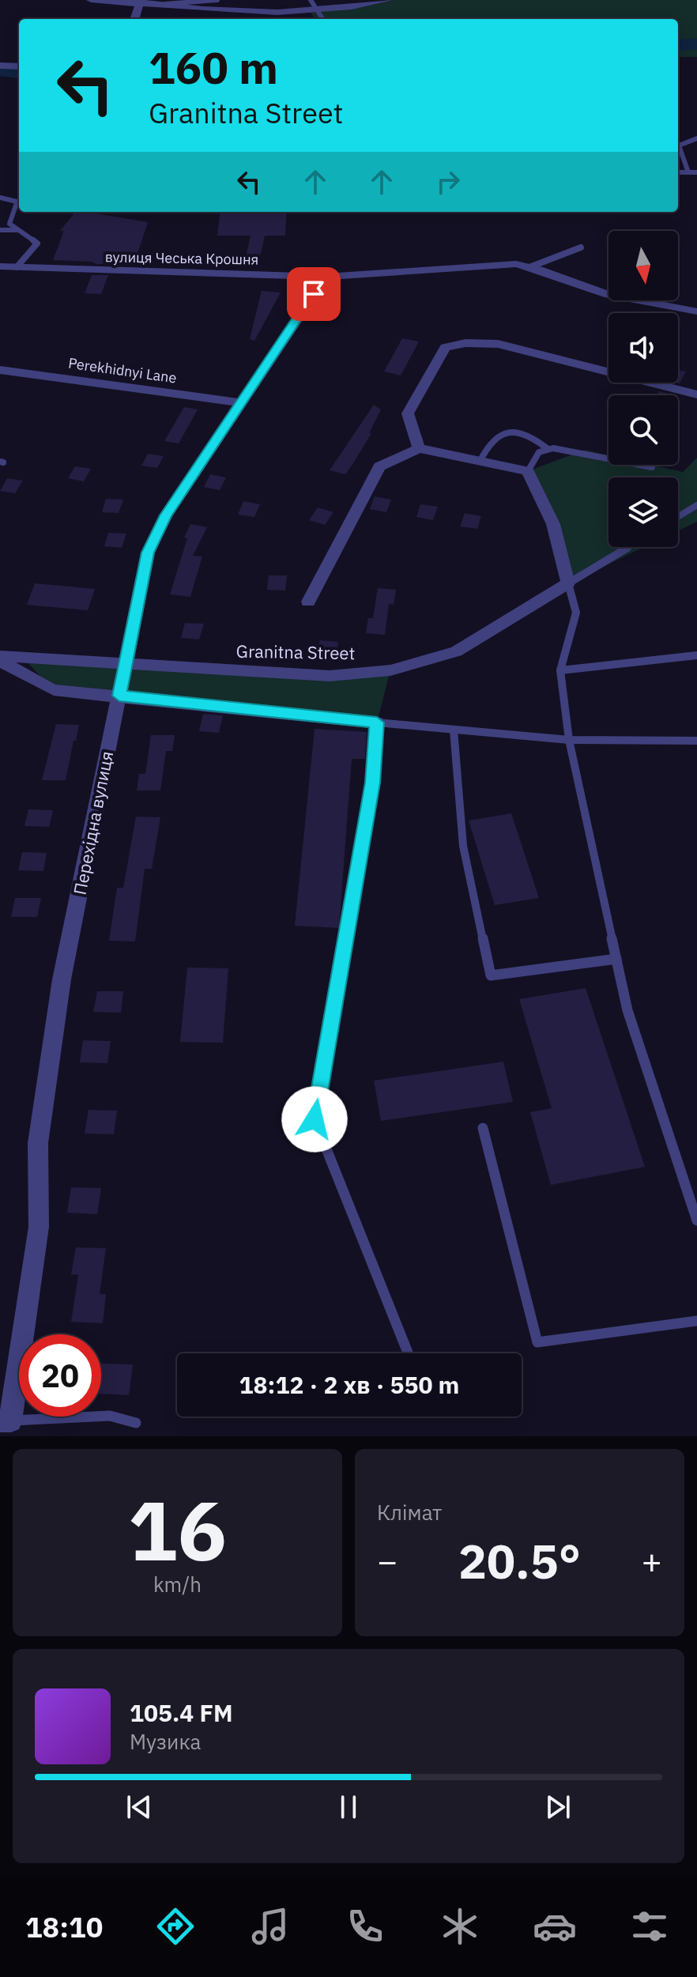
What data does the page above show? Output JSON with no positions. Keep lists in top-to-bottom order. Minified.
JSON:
{"streets":{"street":["вулиця Чеська Крошня","Perekhidnyi Lane","Granitna Street","Перехідна вулиця"]},"crossings":[["вулиця Чеська Крошня","Перехідна вулиця"],["Perekhidnyi Lane","Перехідна вулиця"],["Granitna Street","Перехідна вулиця"]],"north":"bottom","page":{"turn":["160 m","Granitna Street"],"limit":"20","trip":"18:12 · 2 хв · 550 m","tile":[["16","km/h"],"Клімат"],"heat":["−","20.5°","+"],"song":["105.4 FM","Музика"],"tabs":"18:10"}}
